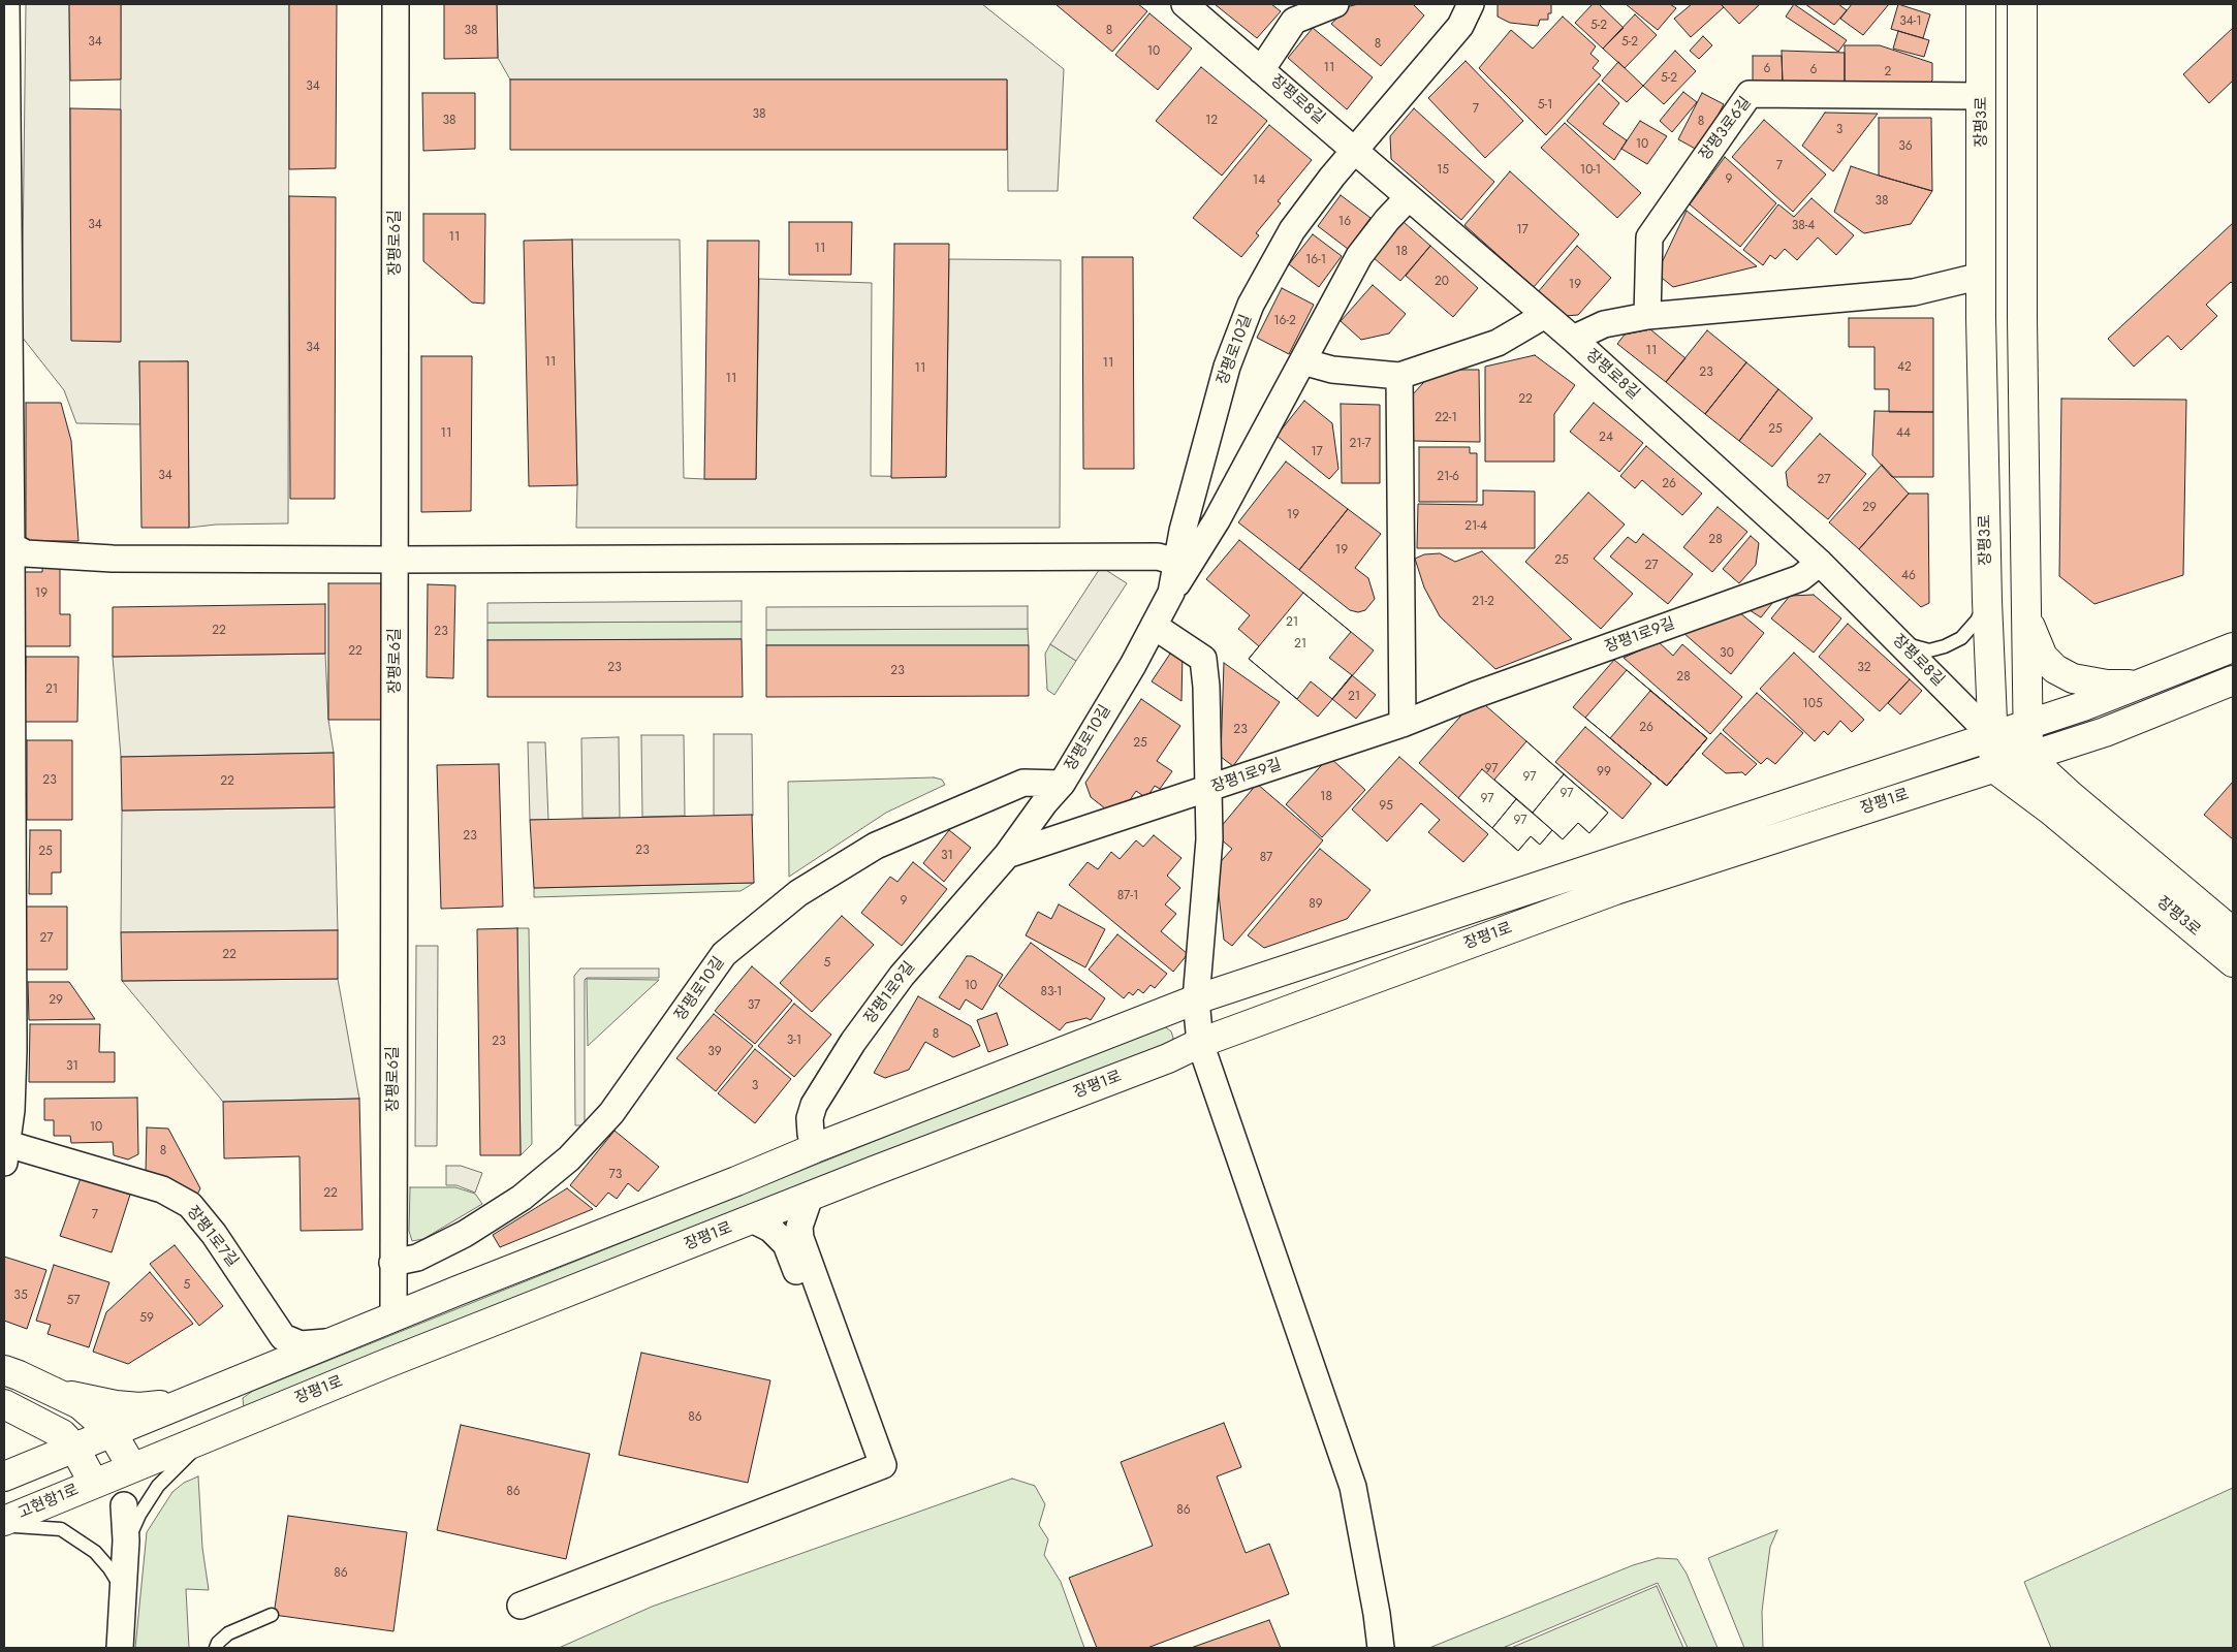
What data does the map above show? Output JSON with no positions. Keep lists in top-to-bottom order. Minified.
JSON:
{"streets":{"street":["장평로8길","장평3로","장평3로6길","장평로6길","장평로10길","장평1로9길","장평1로","장평1로7길","고현항1로"]},"crossings":[["장평로8길","장평3로"],["장평로8길","장평로10길"],["장평로8길","장평1로9길"],["장평로8길","장평1로"],["장평3로","장평3로6길"],["장평3로","장평1로"],["장평로6길","장평로10길"],["장평로6길","장평1로"],["장평1로9길","장평1로"],["장평1로","장평1로7길"],["장평1로","고현항1로"]],"house_numbers":["34-1","5-2","38","8","34","5-2","8","10","11","6","6","2","5-2","34","5-1","7","38","38","12","8","3","10","36","7","15","10-1","9","14","38","16","34","38-4","17","11","11","18","16-1","20","19","16-2","34","11","11","11","42","11","23","11","22","22-1","25","11","44","24","21-7","17","34","21-6","27","26","29","19","21-4","28","19","25","27","46","19","21-2","21","22","23","21","22","30","23","32","23","28","21","21","105","26","23","25","97","99","97","23","22","97","18","97","95","97","23","23","25","31","87","87-1","9","89","27","22","5","10","83-1","29","37","8","3-1","23","39","31","3","10","8","73","22","7","5","35","57","59","86","86","86","86"]}
